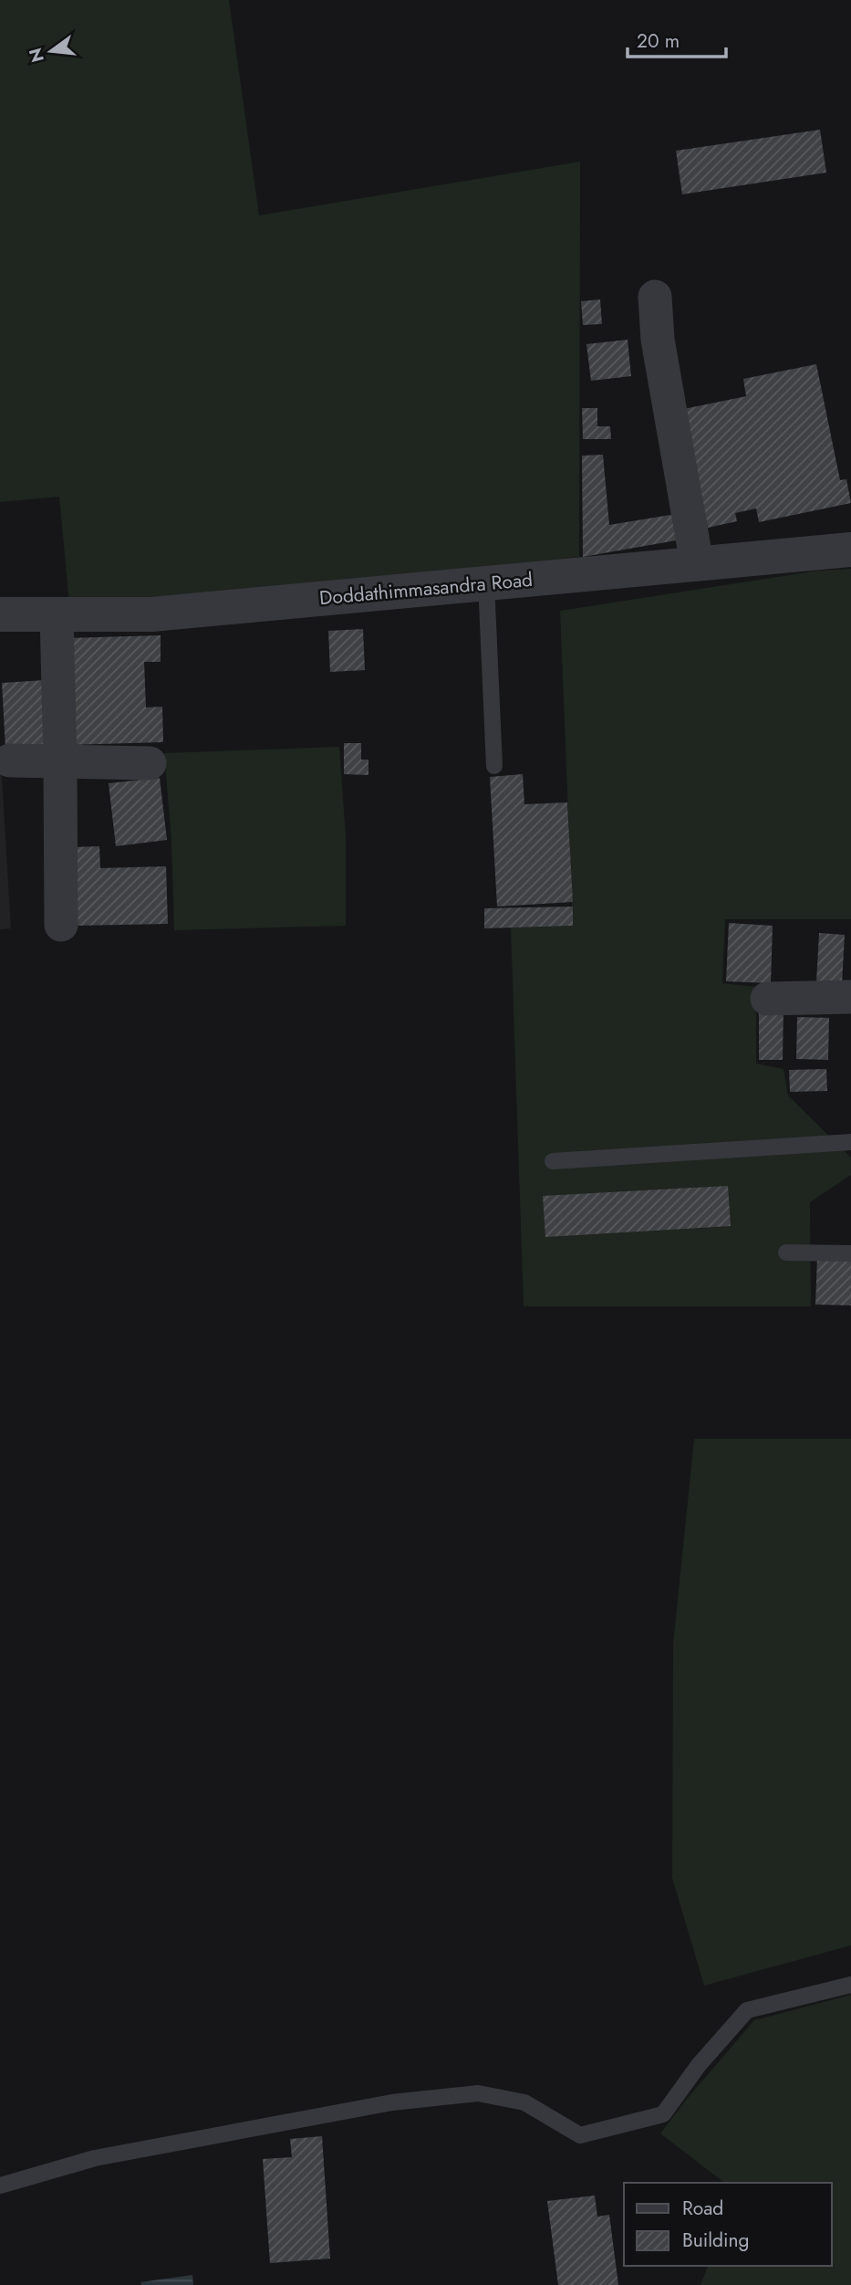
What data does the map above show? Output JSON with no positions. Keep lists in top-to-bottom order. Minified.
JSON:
{"streets":{"street":["Doddathimmasandra Road"]},"legend":["Road","Building"],"scale_bar":"20 m","north":"left"}
